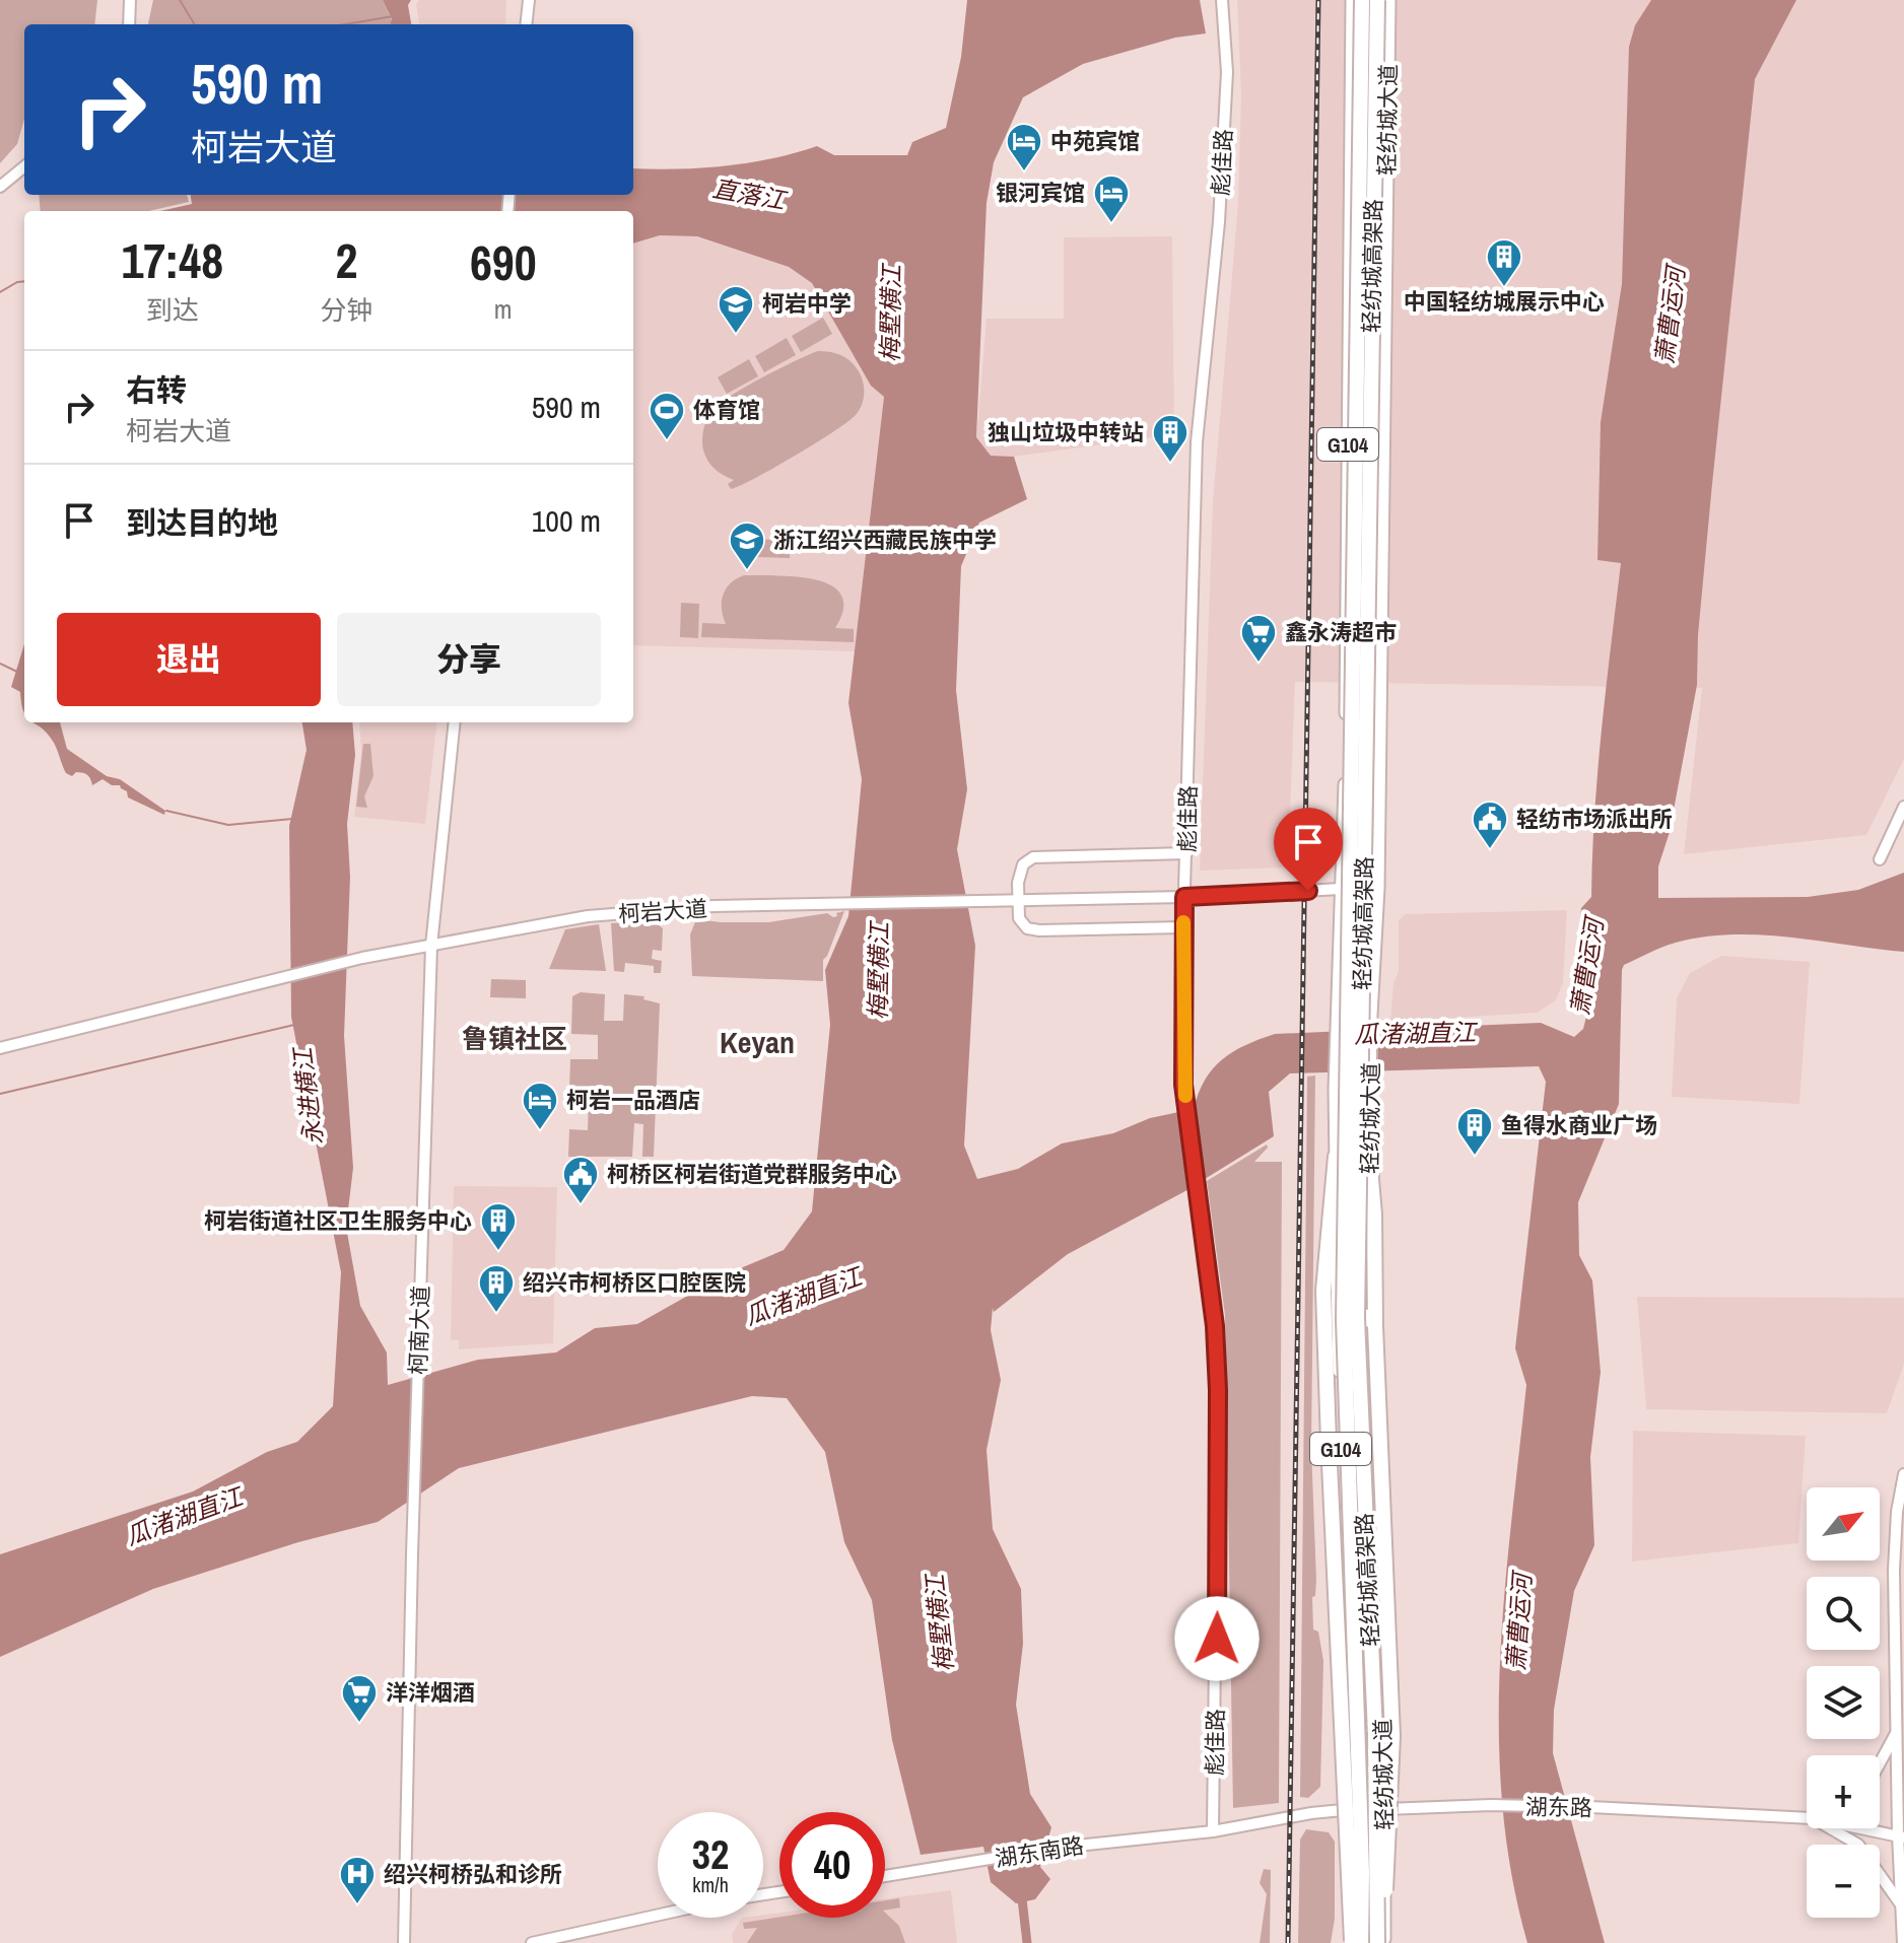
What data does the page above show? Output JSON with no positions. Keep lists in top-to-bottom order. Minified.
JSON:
{"streets":{"highway":["轻纺城高架路"],"main road":["轻纺城大道","G104"],"street":["彪佳路","柯岩大道","柯南大道","湖东路","湖东南路"]},"crossings":[["轻纺城大道","轻纺城高架路"],["轻纺城大道","柯岩大道"],["轻纺城大道","湖东路"],["彪佳路","柯岩大道"],["彪佳路","湖东路"],["彪佳路","湖东南路"],["柯岩大道","柯南大道"],["湖东路","湖东南路"]],"districts":["鲁镇社区","Keyan"],"water":["直落江","梅墅横江","萧曹运河","瓜渚湖直江","永进横江"],"places":{"hotel":["中苑宾馆","银河宾馆","柯岩一品酒店"],"building":["中国轻纺城展示中心","独山垃圾中转站","鱼得水商业广场","柯岩街道社区卫生服务中心","绍兴市柯桥区口腔医院"],"school or university":["柯岩中学","浙江绍兴西藏民族中学"],"sports":["体育馆"],"supermarket":["鑫永涛超市","洋洋烟酒"],"public building":["轻纺市场派出所","柯桥区柯岩街道党群服务中心"],"hospital":["绍兴柯桥弘和诊所"]},"north":"top right","page":{"turn":["590 m","柯岩大道"],"eta":["17:48","到达","2","分钟","690","m"],"list":[{"name":"右转","note":"柯岩大道","value":"590 m"},{"name":"到达目的地","value":"100 m"}],"buttons":["退出","分享"],"map_buttons":["+","−"],"speed":"32 km/h","limit":"40"}}
